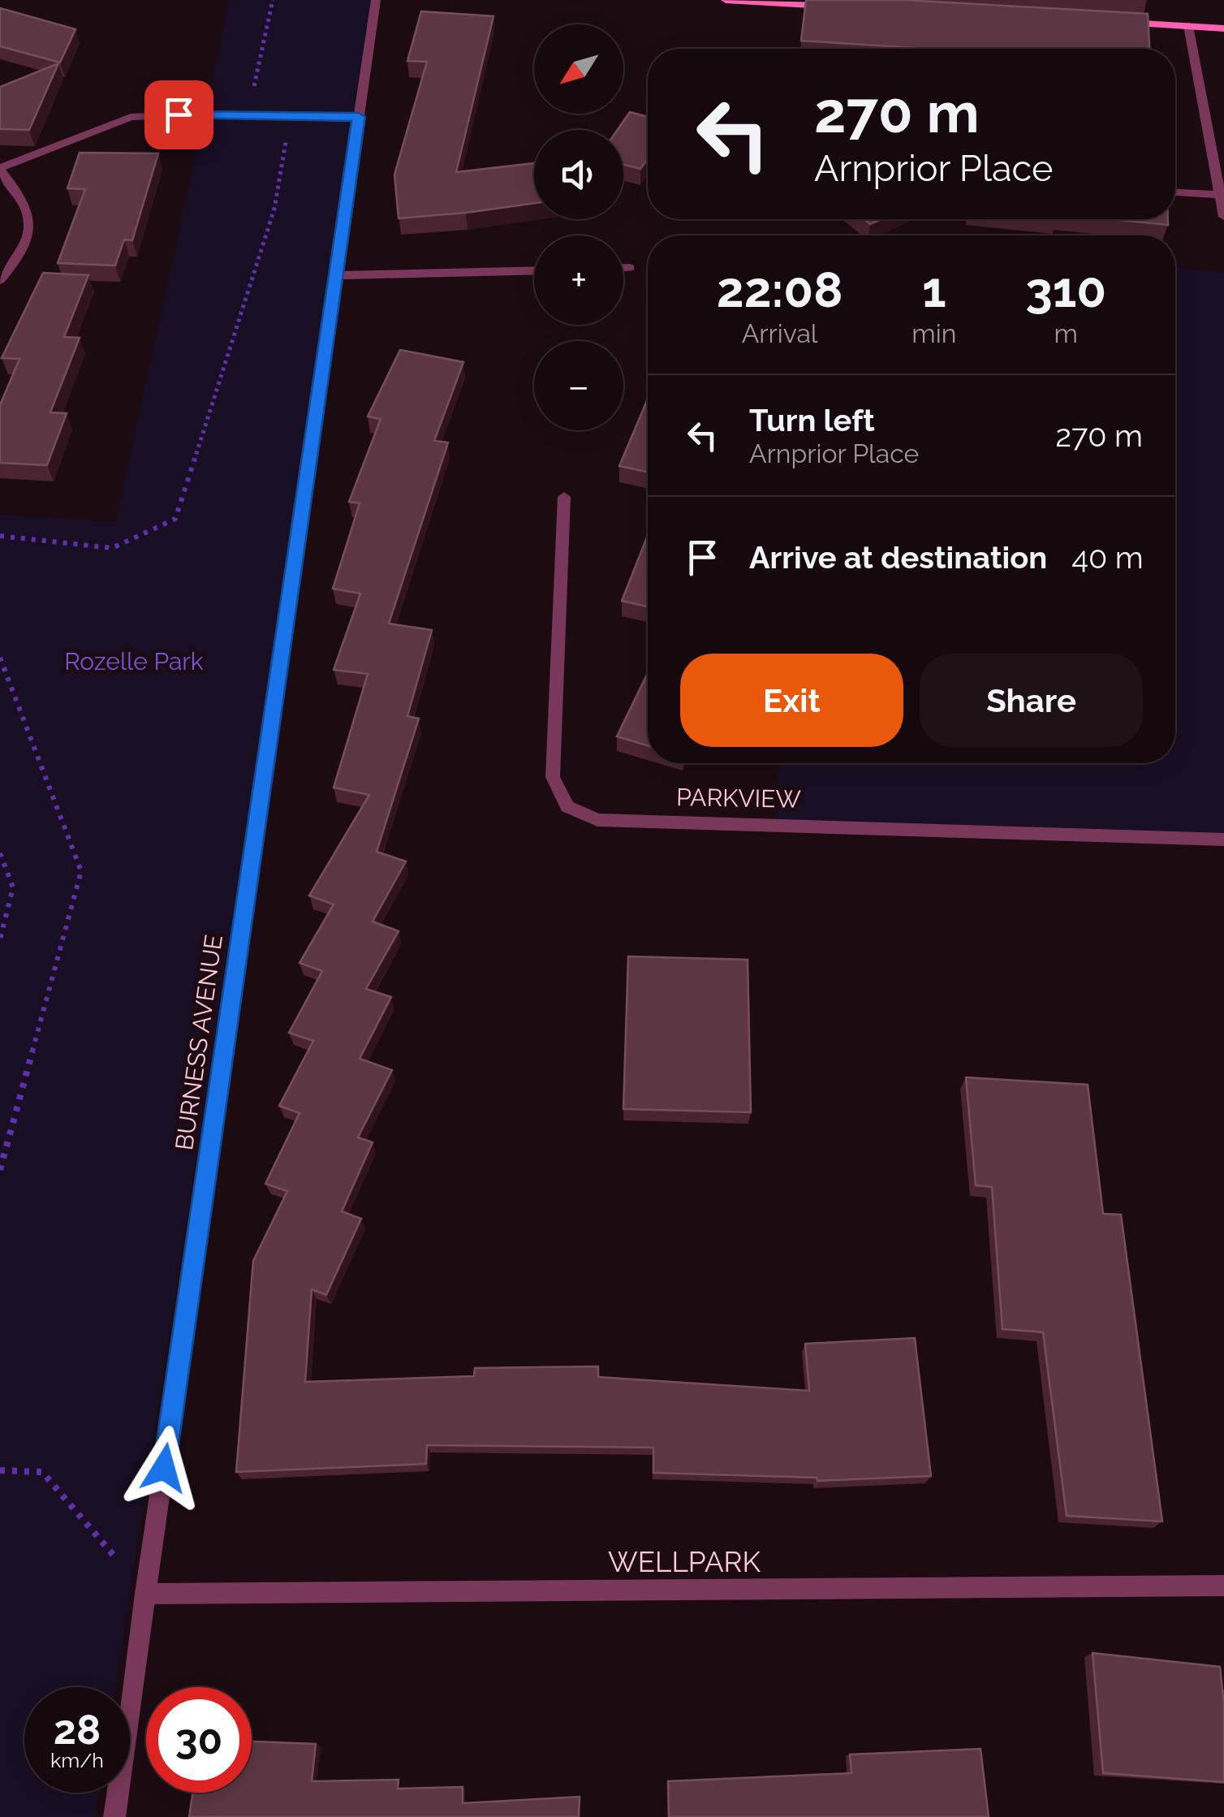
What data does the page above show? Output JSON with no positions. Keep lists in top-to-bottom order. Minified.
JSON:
{"streets":{"street":["PARKVIEW","BURNESS AVENUE","WELLPARK"]},"crossings":[["BURNESS AVENUE","WELLPARK"]],"parks":["Rozelle Park"],"north":"bottom left","page":{"map_buttons":["+","−"],"turn":["270 m","Arnprior Place"],"eta":["22:08","Arrival","1","min","310","m"],"list":[{"name":"Turn left","note":"Arnprior Place","value":"270 m"},{"name":"Arrive at destination","value":"40 m"}],"buttons":["Exit","Share"],"speed":"28 km/h","limit":"30"}}
